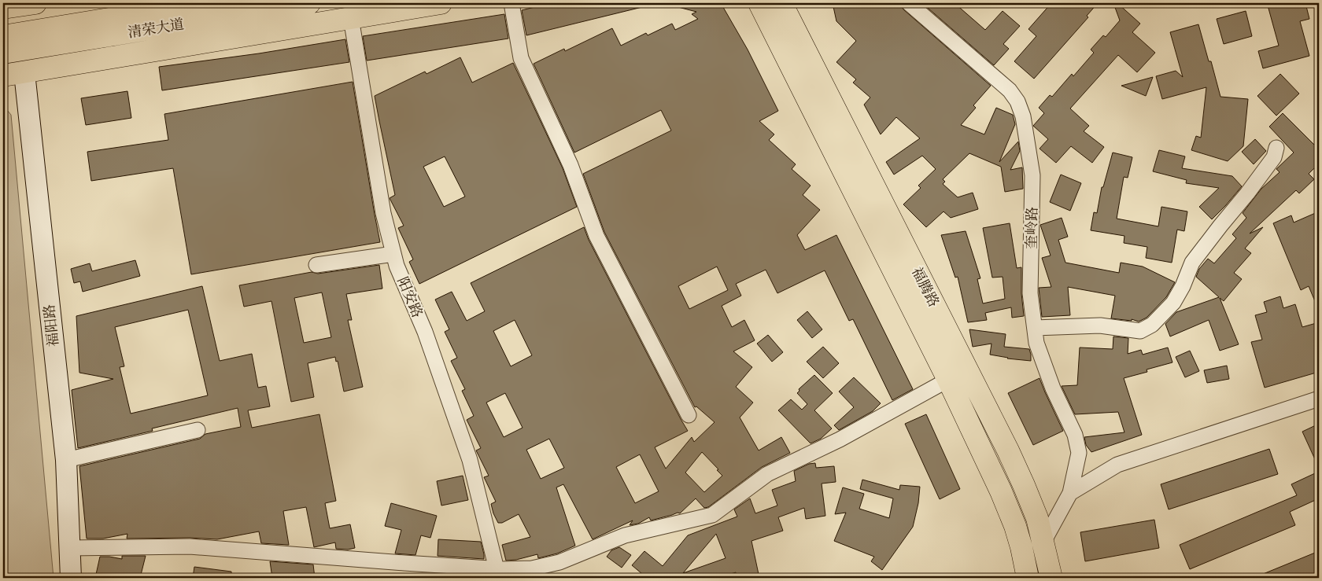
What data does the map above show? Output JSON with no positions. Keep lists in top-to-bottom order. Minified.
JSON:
{"streets":{"main road":["清荣大道","福腾路"],"street":["奎岭路","阳安路","福阳路"]}}
